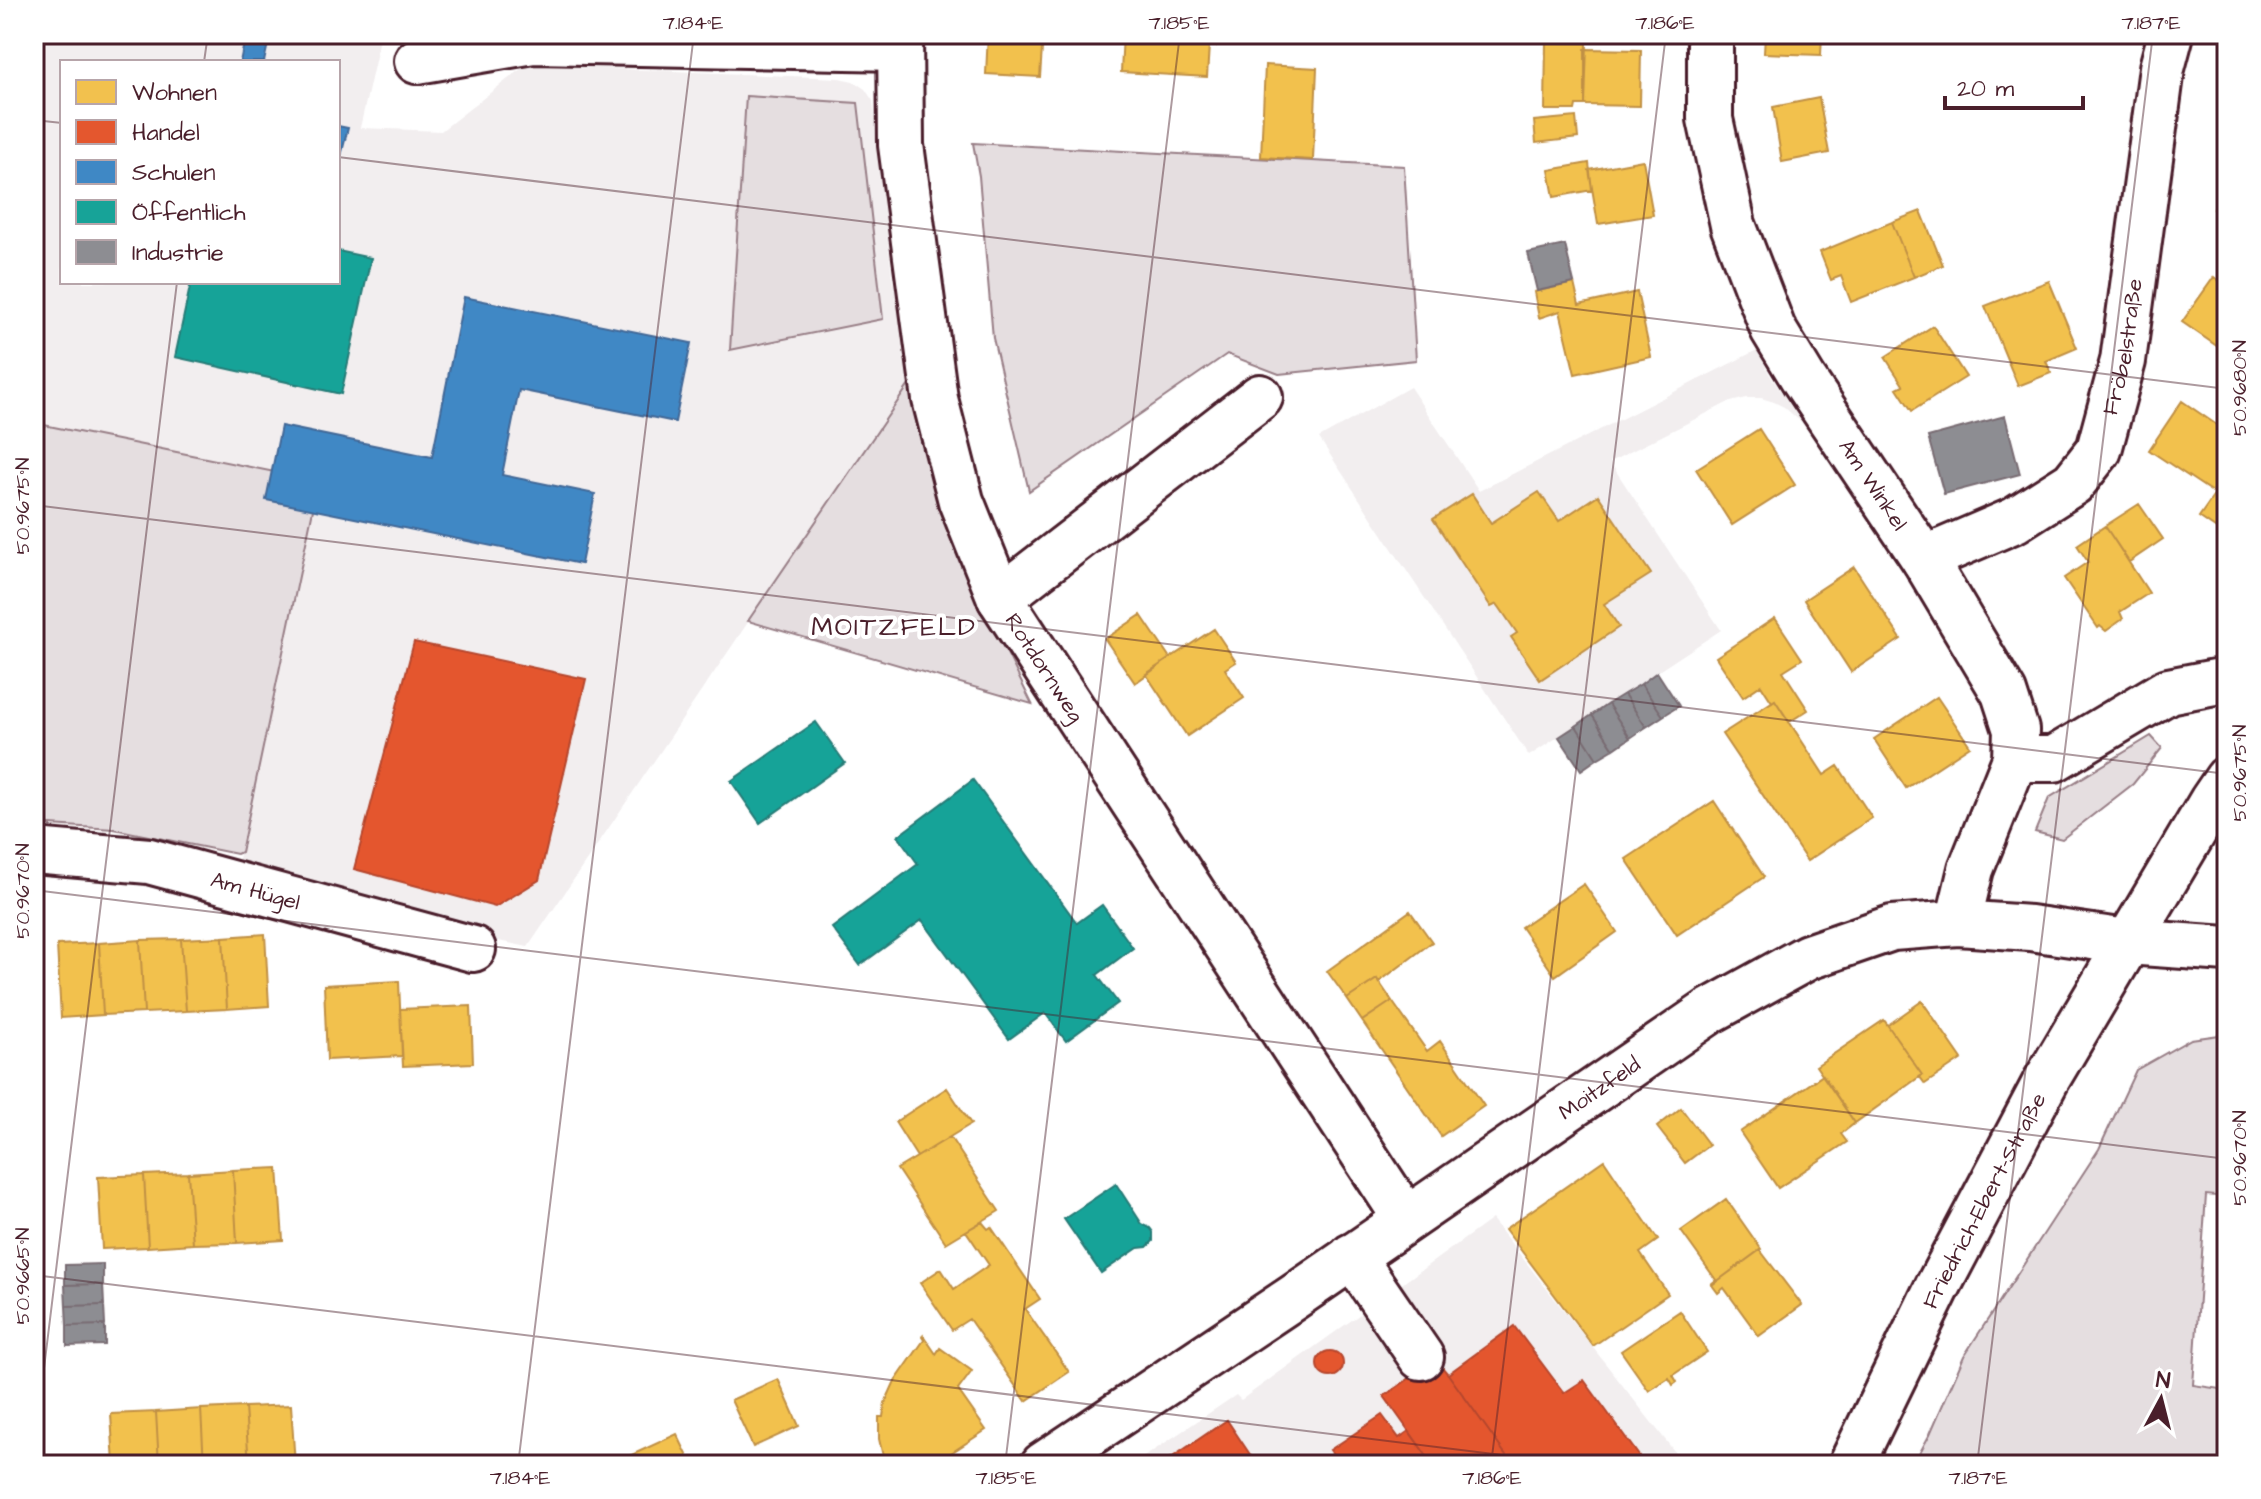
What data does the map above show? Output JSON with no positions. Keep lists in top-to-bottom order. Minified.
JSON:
{"streets":{"street":["Fröbelstraße","Am Winkel","Rotdornweg","Am Hügel","Moitzfeld","Friedrich-Ebert-Straße"]},"crossings":[["Fröbelstraße","Am Winkel"],["Am Winkel","Moitzfeld"],["Rotdornweg","Moitzfeld"],["Moitzfeld","Friedrich-Ebert-Straße"]],"districts":["MOITZFELD"],"legend":["Wohnen","Handel","Schulen","Öffentlich","Industrie"],"scale_bar":"20 m","north":"top","coordinates":["7.184°E","7.185°E","7.186°E","7.187°E","50.9680°N","50.9675°N","50.9670°N","50.9665°N"]}
